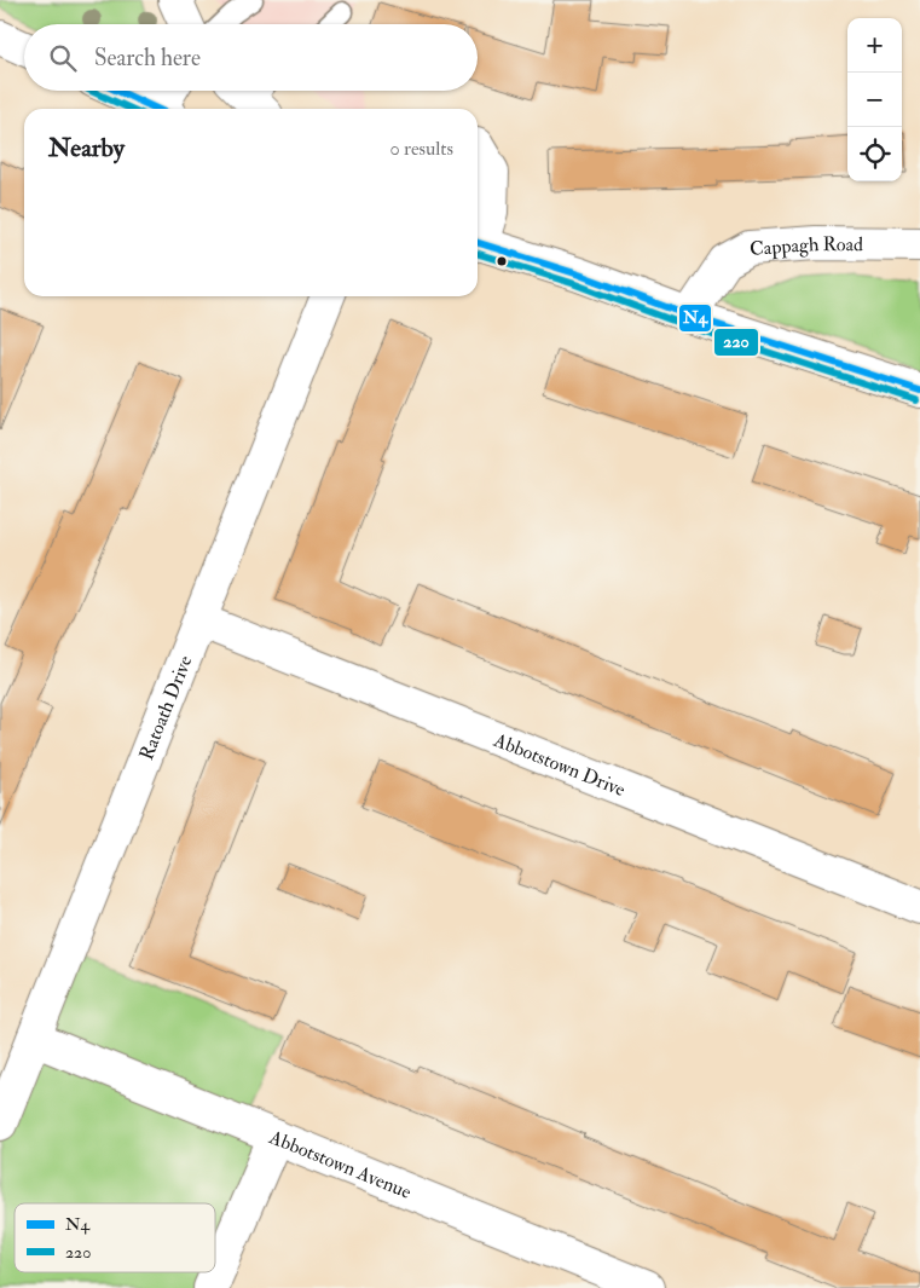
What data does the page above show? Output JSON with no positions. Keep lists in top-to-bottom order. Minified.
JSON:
{"streets":{"street":["Cappagh Road","Ratoath Drive","Abbotstown Drive","Abbotstown Avenue"]},"crossings":[["Ratoath Drive","Abbotstown Drive"],["Ratoath Drive","Abbotstown Avenue"]],"lines":["transit line N4","transit line 220"],"legend":["N4","220"],"page":{"map_buttons":["+","−"],"search":"Search here","heading":["Nearby","0 results"]}}
